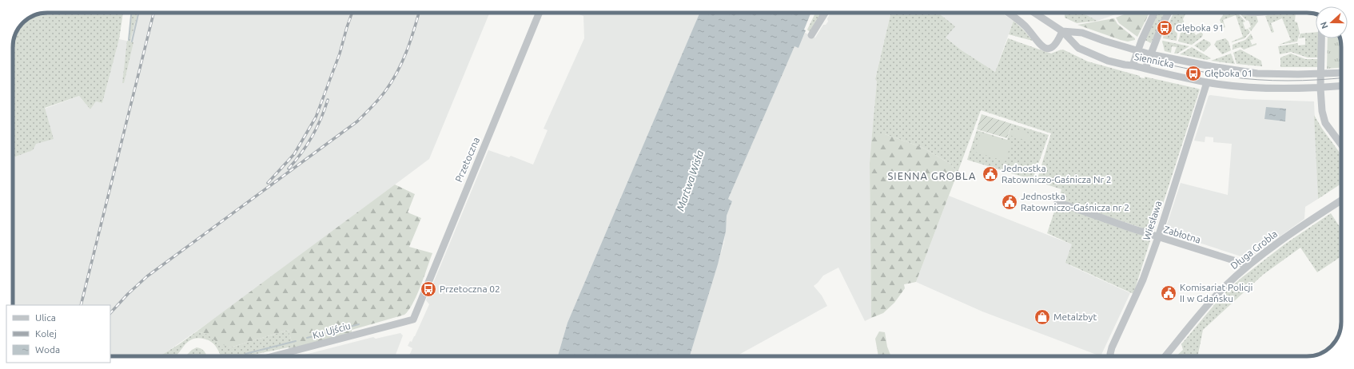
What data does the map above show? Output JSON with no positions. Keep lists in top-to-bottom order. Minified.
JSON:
{"streets":{"street":["Siennicka","Przetoczna","Wiesława","Zabłotna","Długa Grobla","Ku Ujściu"]},"crossings":[["Siennicka","Wiesława"],["Przetoczna","Ku Ujściu"],["Wiesława","Zabłotna"],["Zabłotna","Długa Grobla"]],"districts":["SIENNA GROBLA"],"water":["Martwa Wisła"],"places":{"bus stop":["Głęboka 91","Głęboka 01","Przetoczna 02"],"public building":["Jednostka Ratowniczo-Gaśnicza Nr 2","Jednostka Ratowniczo-Gaśnicza nr 2","Komisariat Policji II w Gdańsku"],"shop":["Metalzbyt"]},"legend":["Ulica","Kolej","Woda"],"north":"left"}
